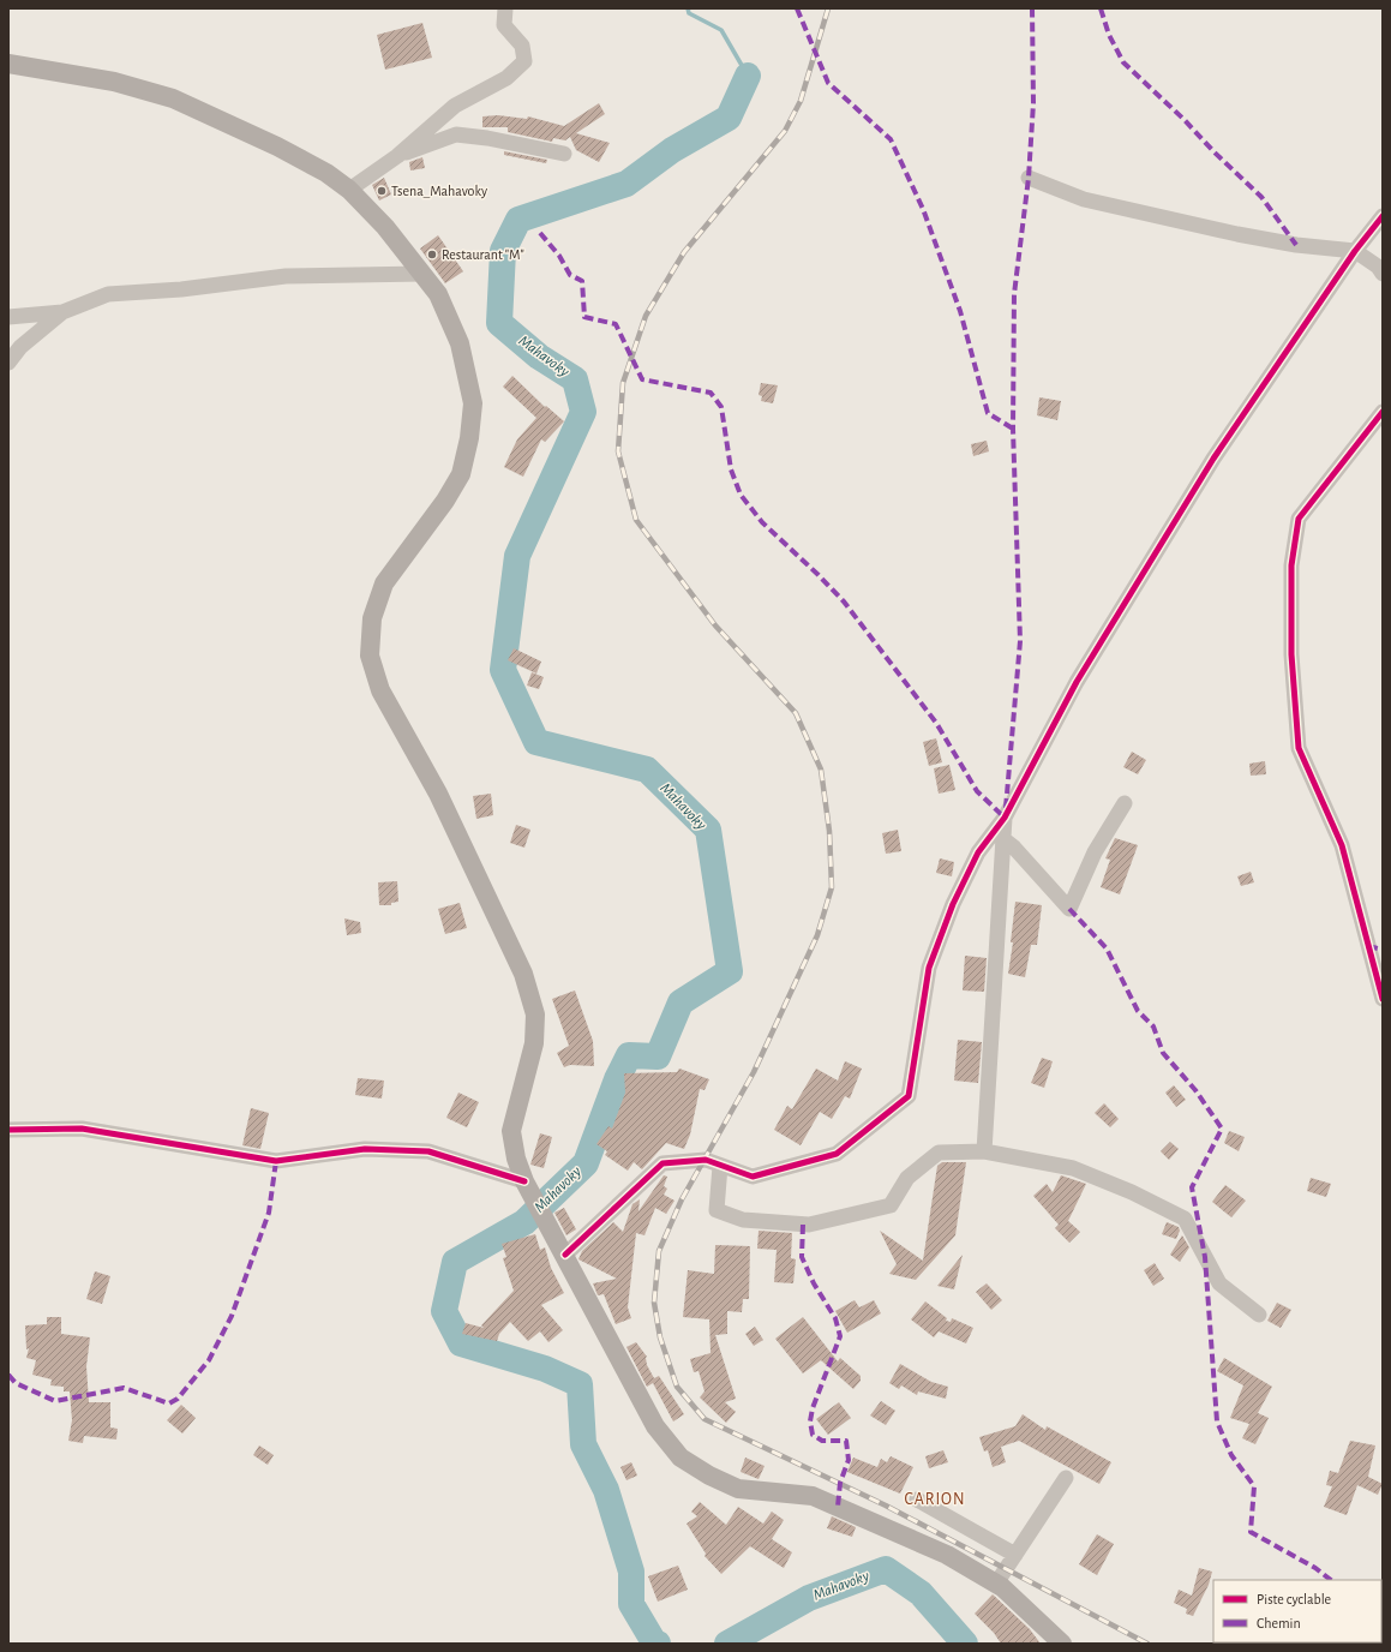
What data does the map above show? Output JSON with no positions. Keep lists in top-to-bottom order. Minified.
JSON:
{"districts":["CARION"],"water":["Mahavoky"],"places":["Tsena_Mahavoky","Restaurant \"M\""],"legend":["Piste cyclable","Chemin"]}
